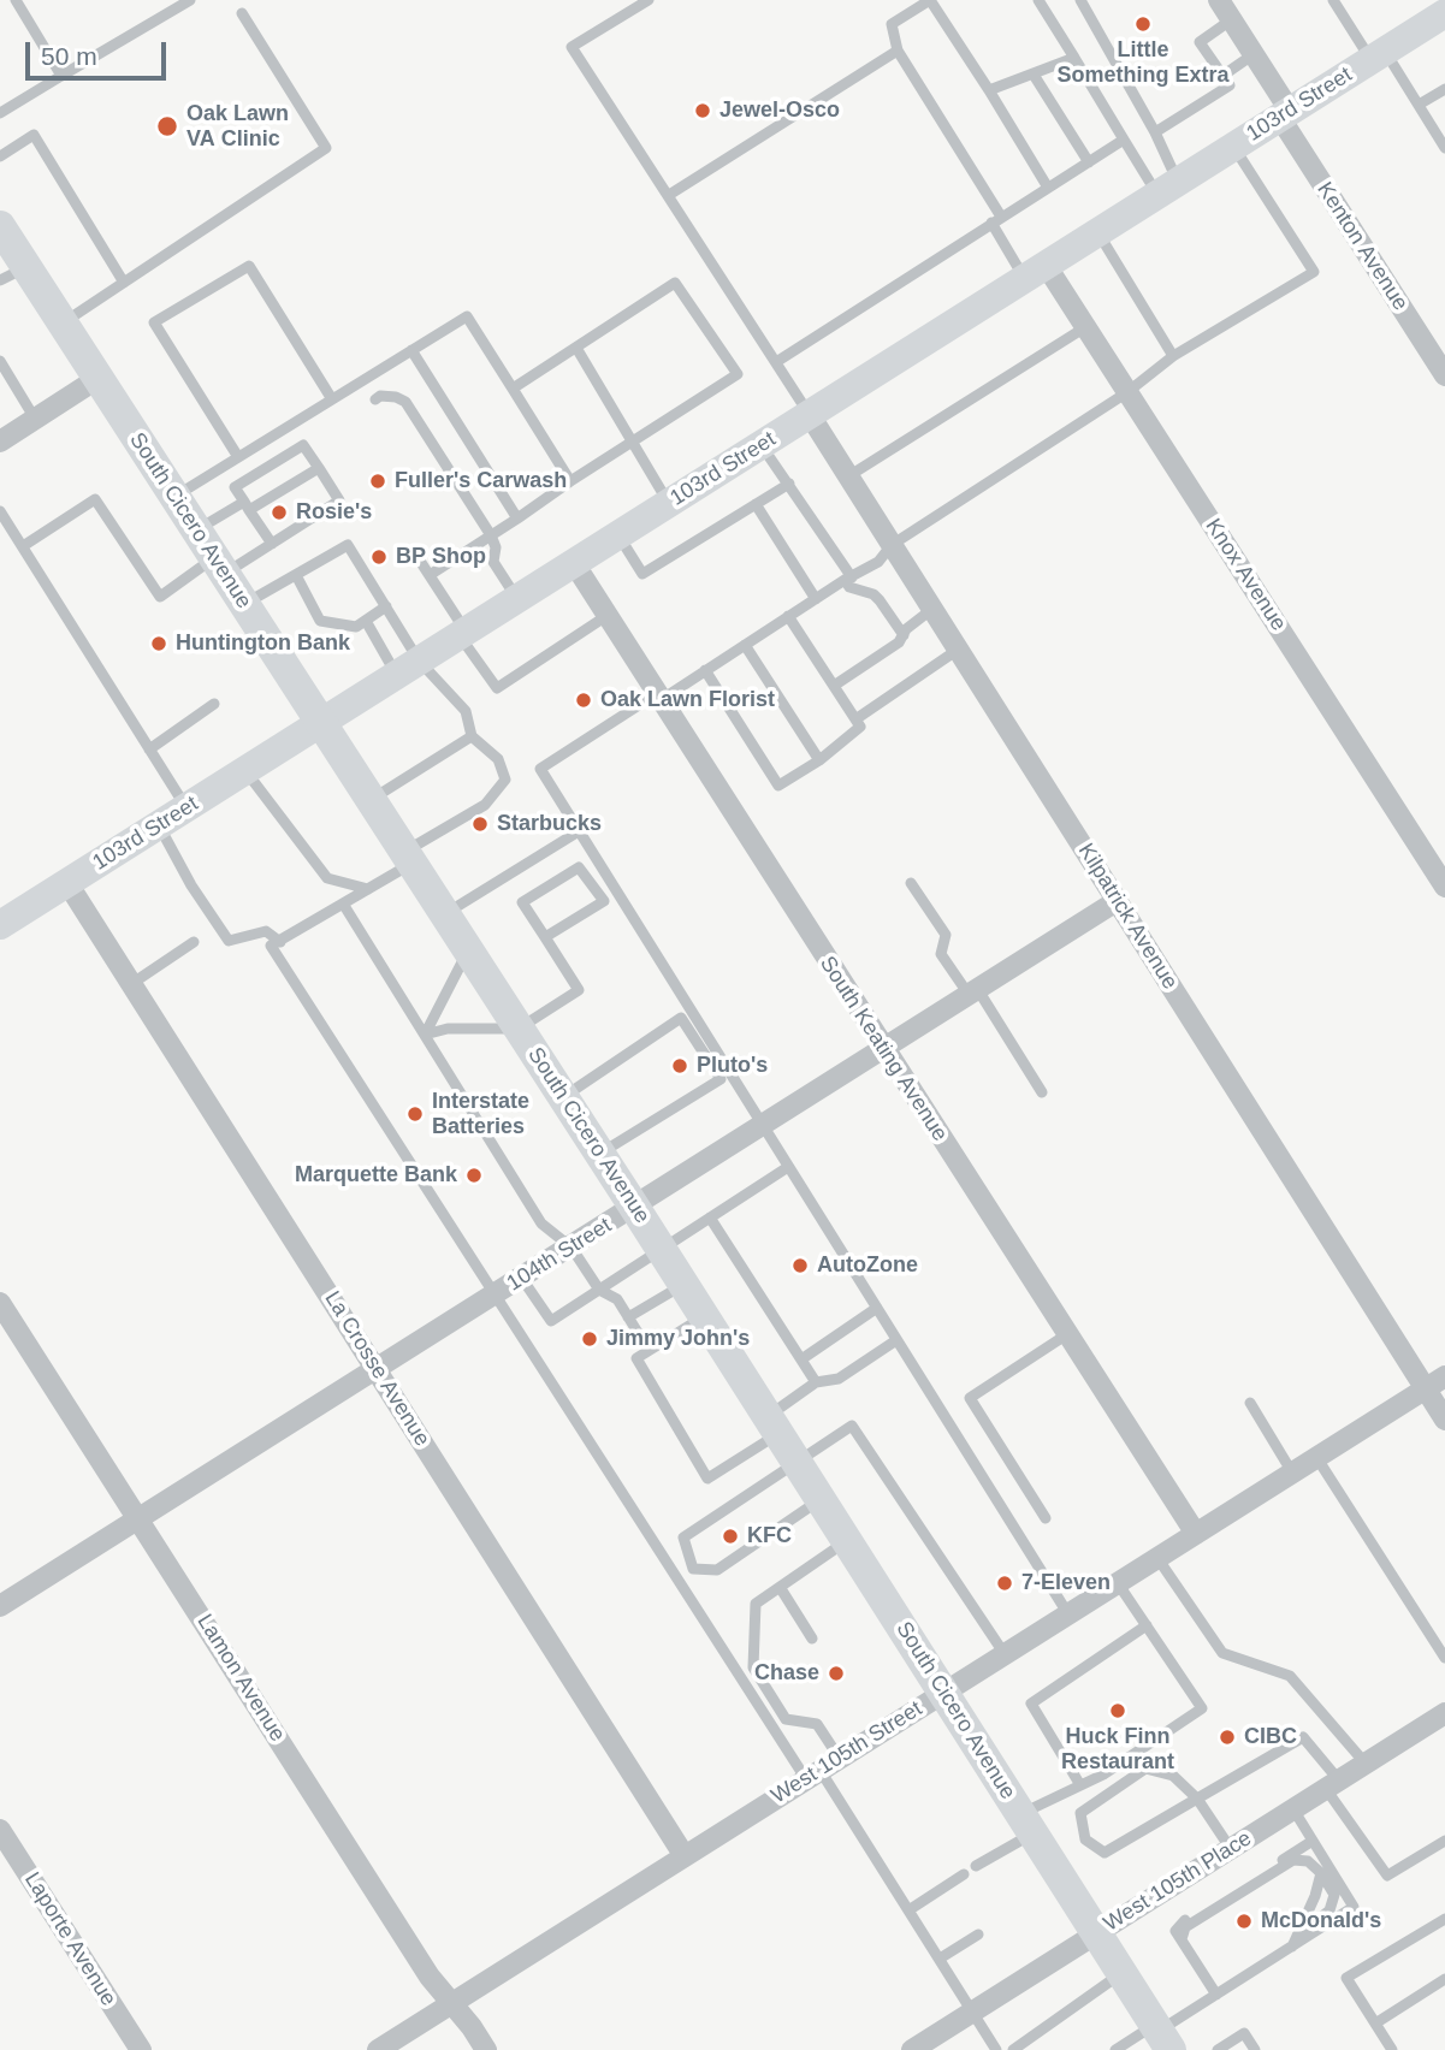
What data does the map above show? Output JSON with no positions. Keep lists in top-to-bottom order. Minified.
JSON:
{"streets":{"main road":["103rd Street","South Cicero Avenue"],"street":["Kenton Avenue","Knox Avenue","Kilpatrick Avenue","South Keating Avenue","104th Street","La Crosse Avenue","Lamon Avenue","West 105th Street","West 105th Place","Laporte Avenue"]},"crossings":[["103rd Street","Kenton Avenue"],["103rd Street","South Cicero Avenue"],["103rd Street","Knox Avenue"],["103rd Street","Kilpatrick Avenue"],["103rd Street","South Keating Avenue"],["103rd Street","La Crosse Avenue"],["South Cicero Avenue","104th Street"],["South Cicero Avenue","West 105th Street"],["South Cicero Avenue","West 105th Place"],["Kilpatrick Avenue","104th Street"],["Kilpatrick Avenue","West 105th Street"],["South Keating Avenue","104th Street"],["South Keating Avenue","West 105th Street"],["104th Street","La Crosse Avenue"],["104th Street","Lamon Avenue"],["La Crosse Avenue","West 105th Street"],["Lamon Avenue","West 105th Street"]],"places":["Little Something Extra","Jewel-Osco","Oak Lawn VA Clinic","Fuller's Carwash","Rosie's","BP Shop","Huntington Bank","Oak Lawn Florist","Starbucks","Pluto's","Interstate Batteries","Marquette Bank","AutoZone","Jimmy John's","KFC","7-Eleven","Chase","Huck Finn Restaurant","CIBC","McDonald's"],"scale_bar":"50 m"}
